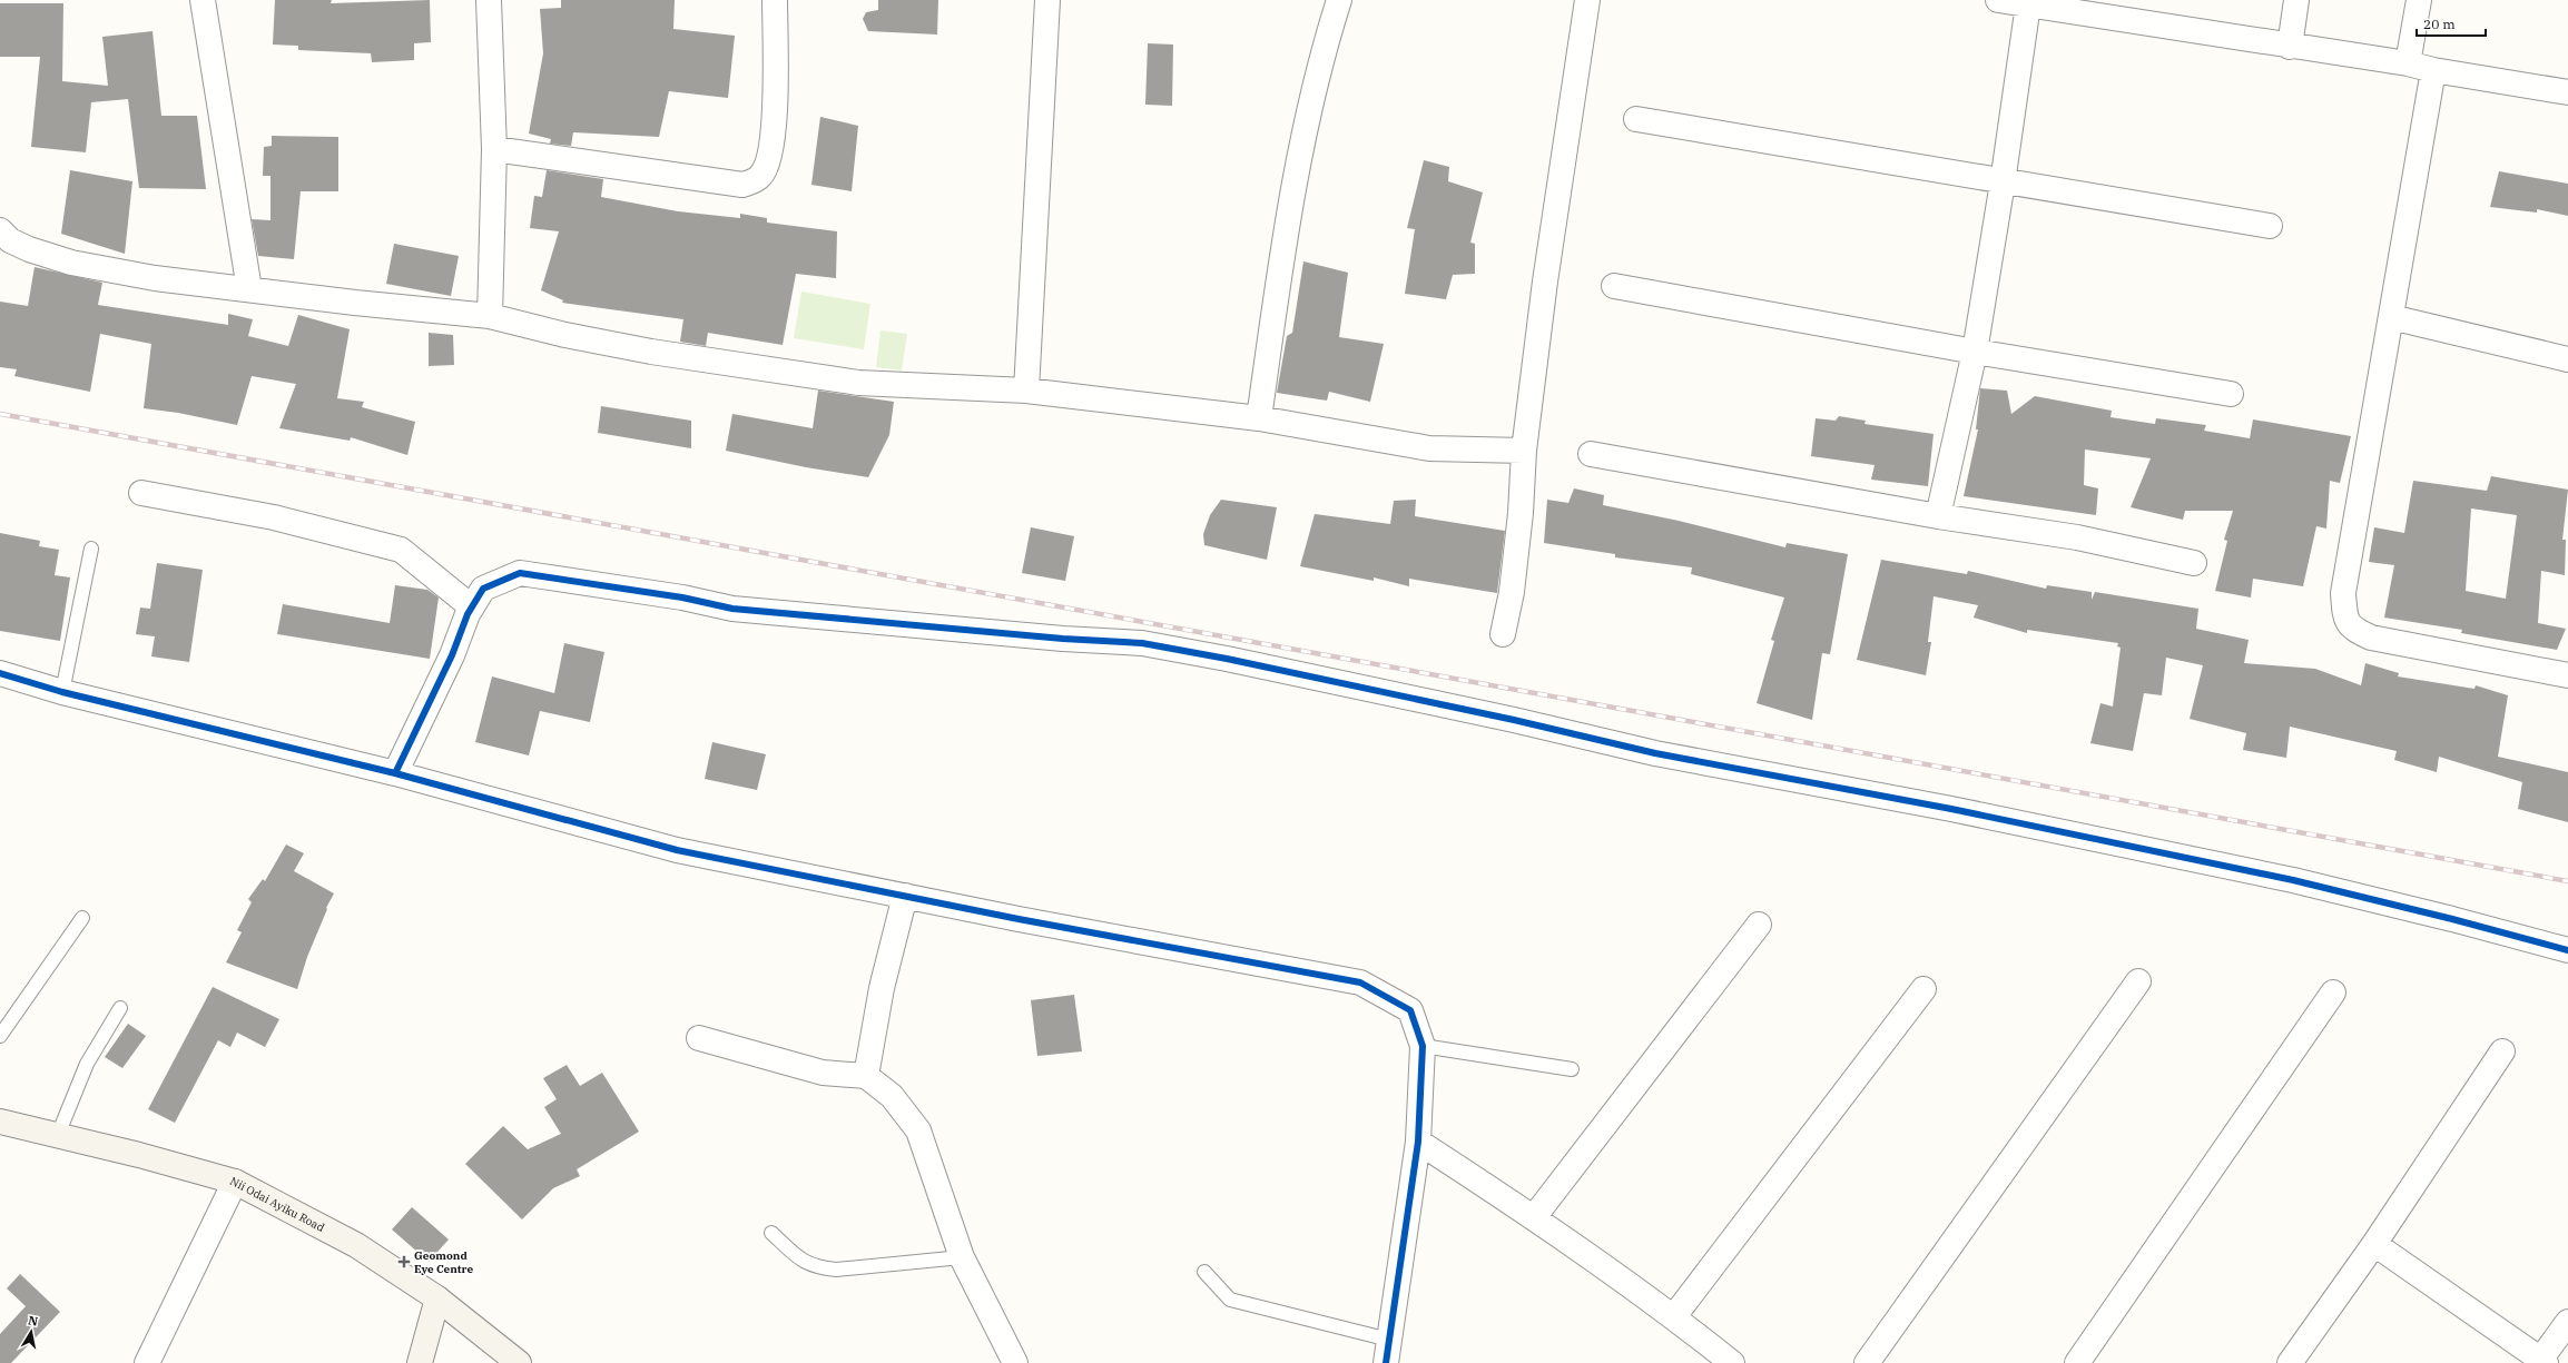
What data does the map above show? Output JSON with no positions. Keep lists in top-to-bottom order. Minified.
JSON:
{"streets":{"street":["Nii Odai Ayiku Road"]},"places":{"health":["Geomond Eye Centre"]},"scale_bar":"20 m","north":"top"}
